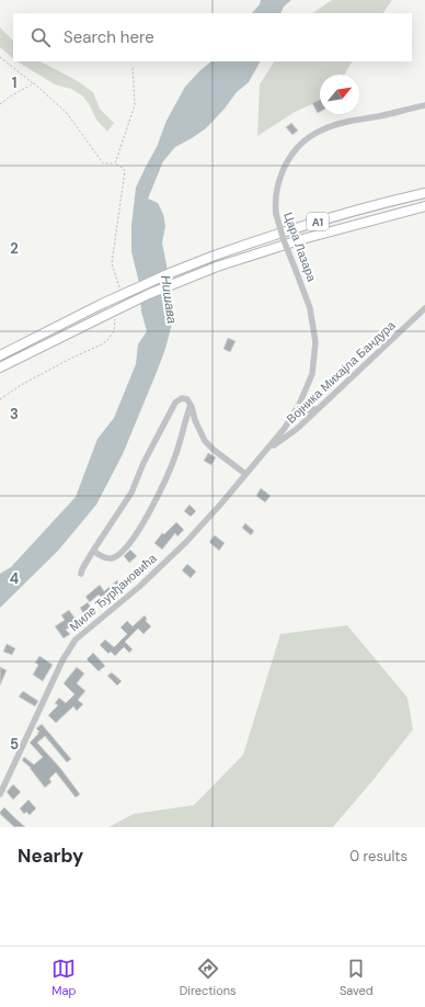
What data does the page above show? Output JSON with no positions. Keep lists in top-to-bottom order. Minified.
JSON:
{"streets":{"highway":["A1"],"street":["Цара Лазара","Војника Михајла Бандура","Миле Ђурђановића"]},"crossings":[["Цара Лазара","Војника Михајла Бандура"],["Цара Лазара","Миле Ђурђановића"]],"water":["Нишава"],"north":"top right","page":{"search":"Search here","heading":["Nearby","0 results"],"nav":["Map","Directions","Saved"]},"grid":{"rows":["1","2","3","4","5"]}}
